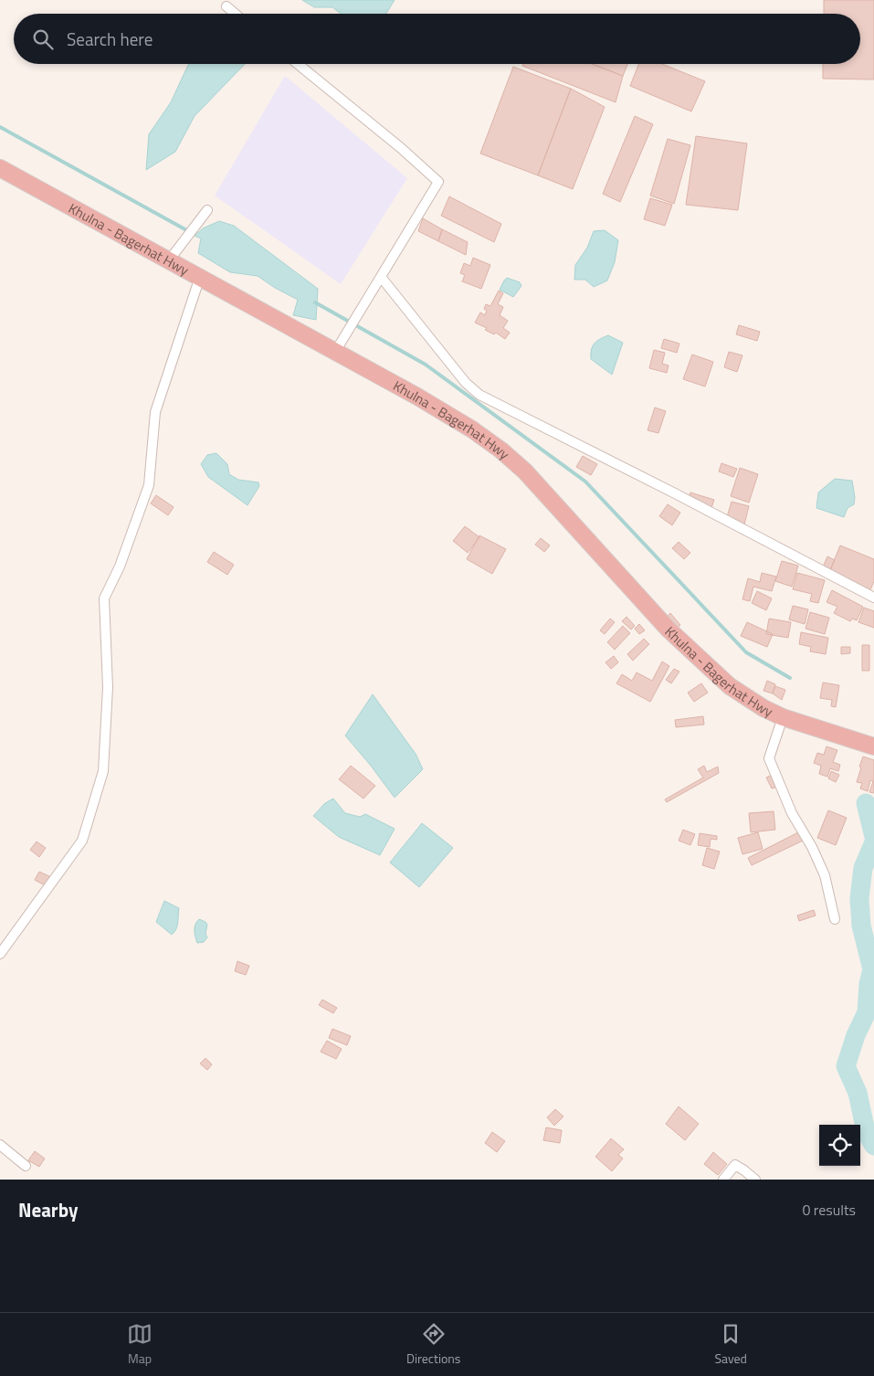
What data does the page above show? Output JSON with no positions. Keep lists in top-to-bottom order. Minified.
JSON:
{"streets":{"highway":["Khulna - Bagerhat Hwy"]},"page":{"search":"Search here","heading":["Nearby","0 results"],"nav":["Map","Directions","Saved"]}}
